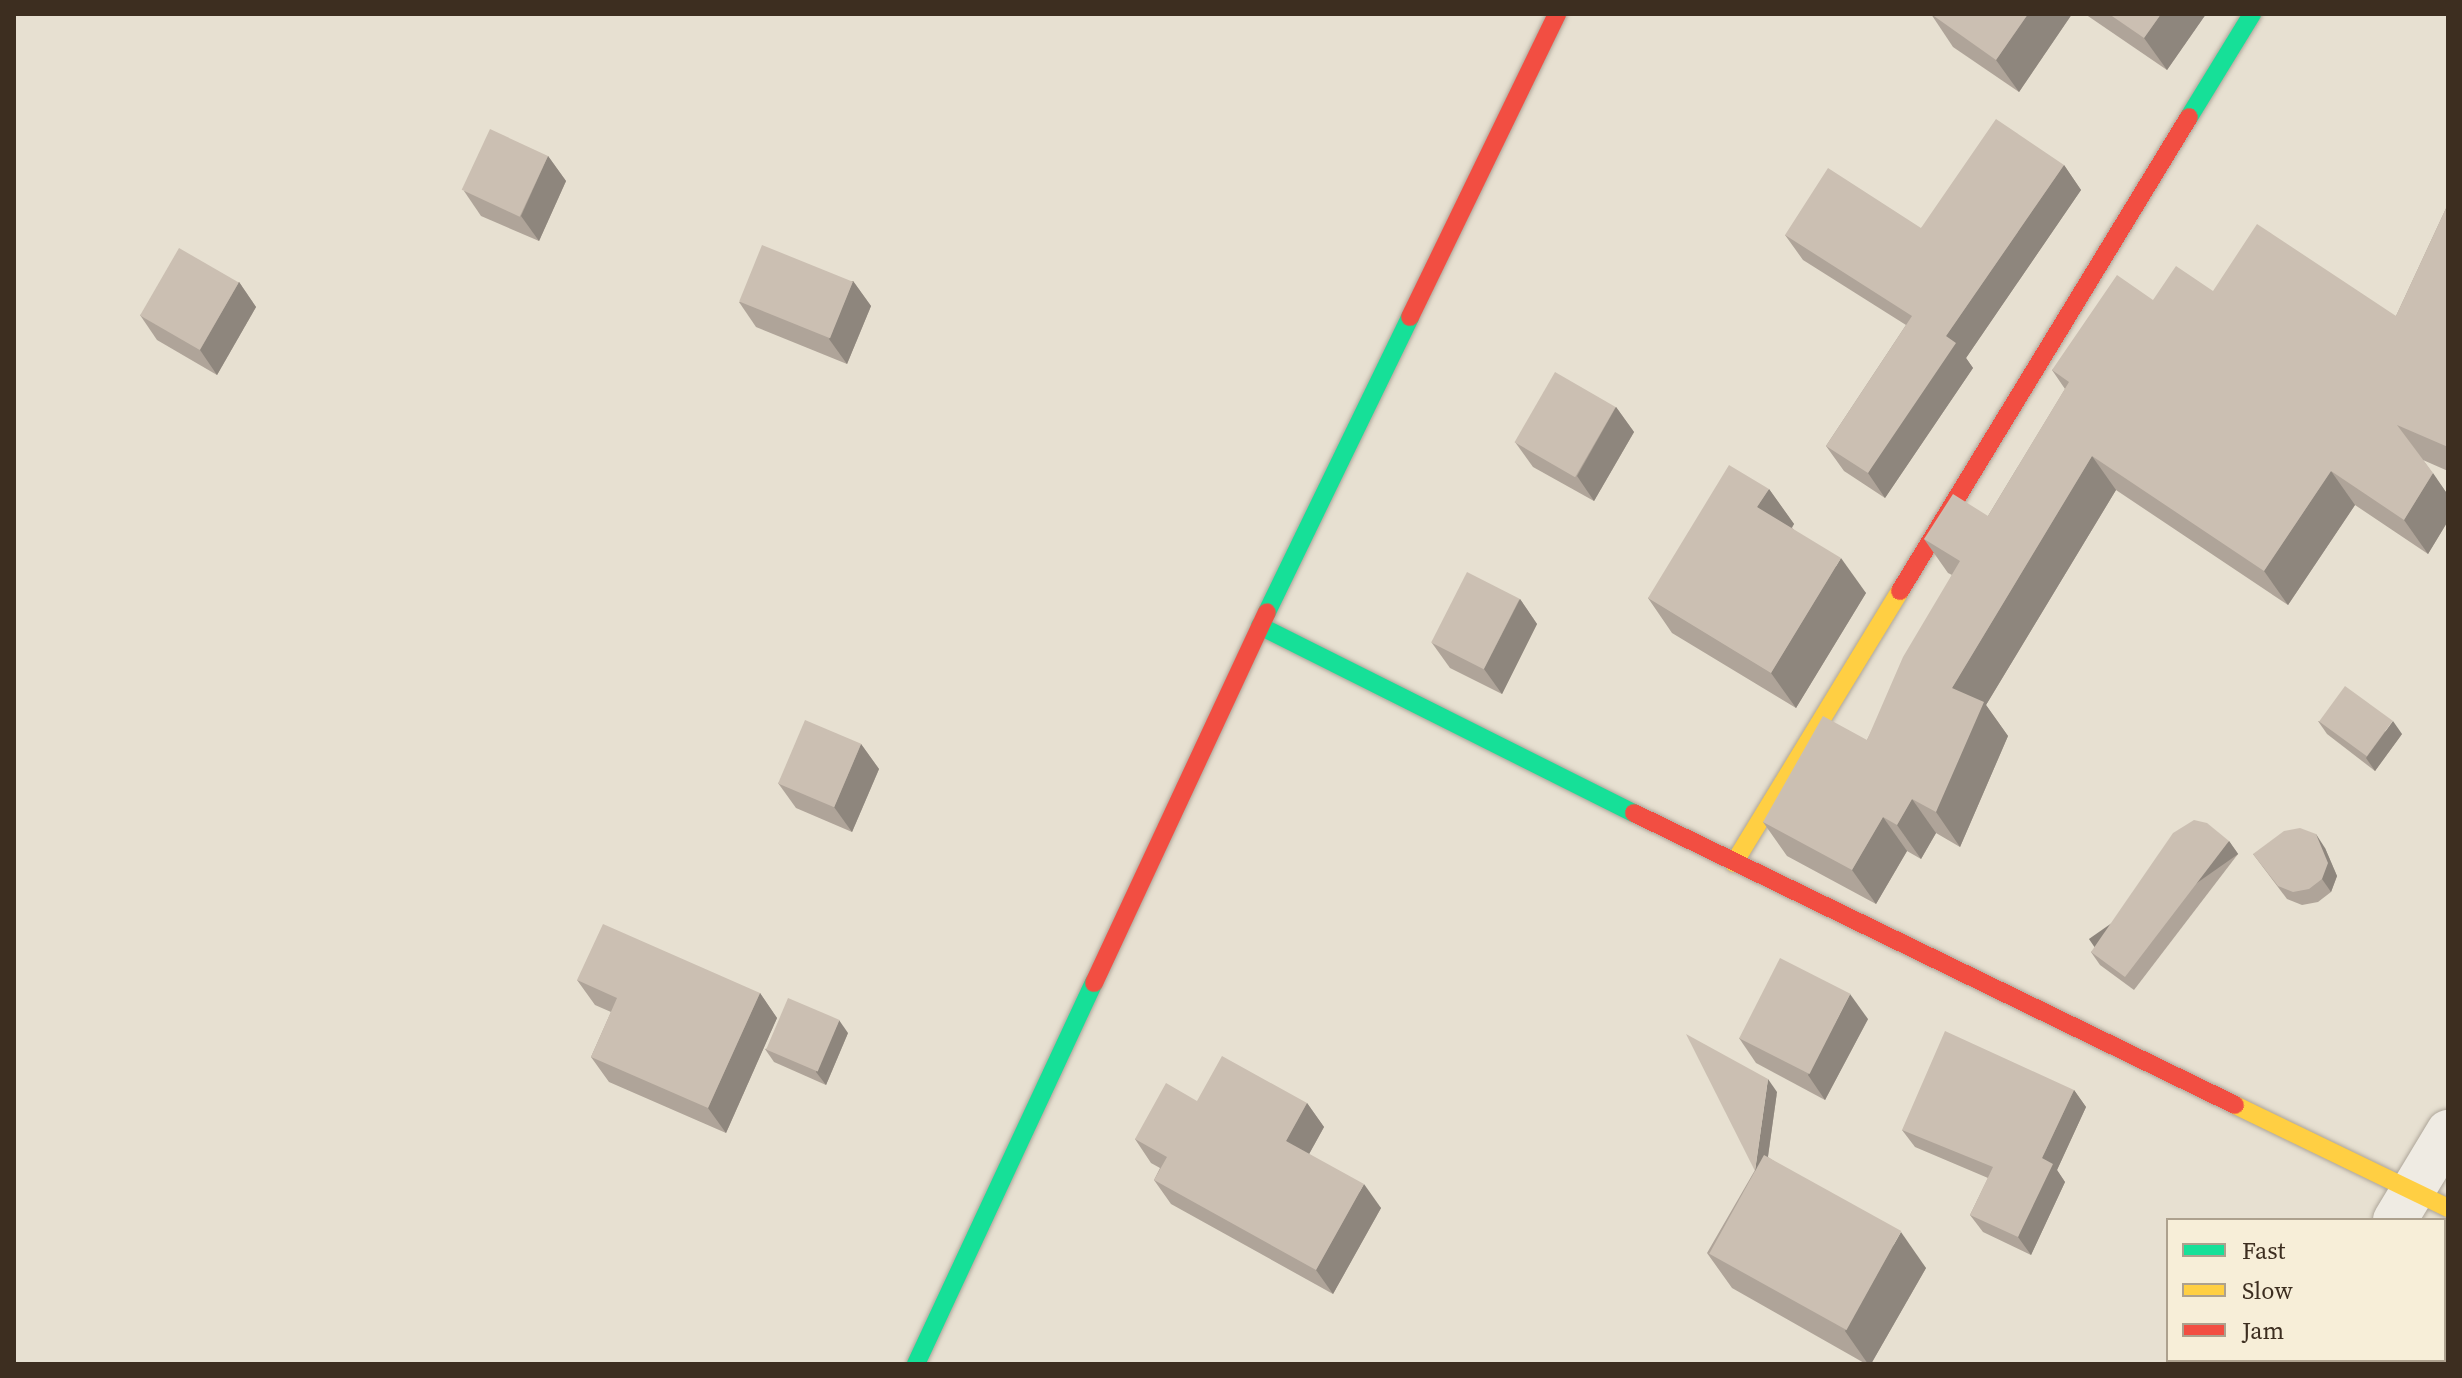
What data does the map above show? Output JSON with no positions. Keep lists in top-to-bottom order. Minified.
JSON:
{"legend":["Fast","Slow","Jam"]}
